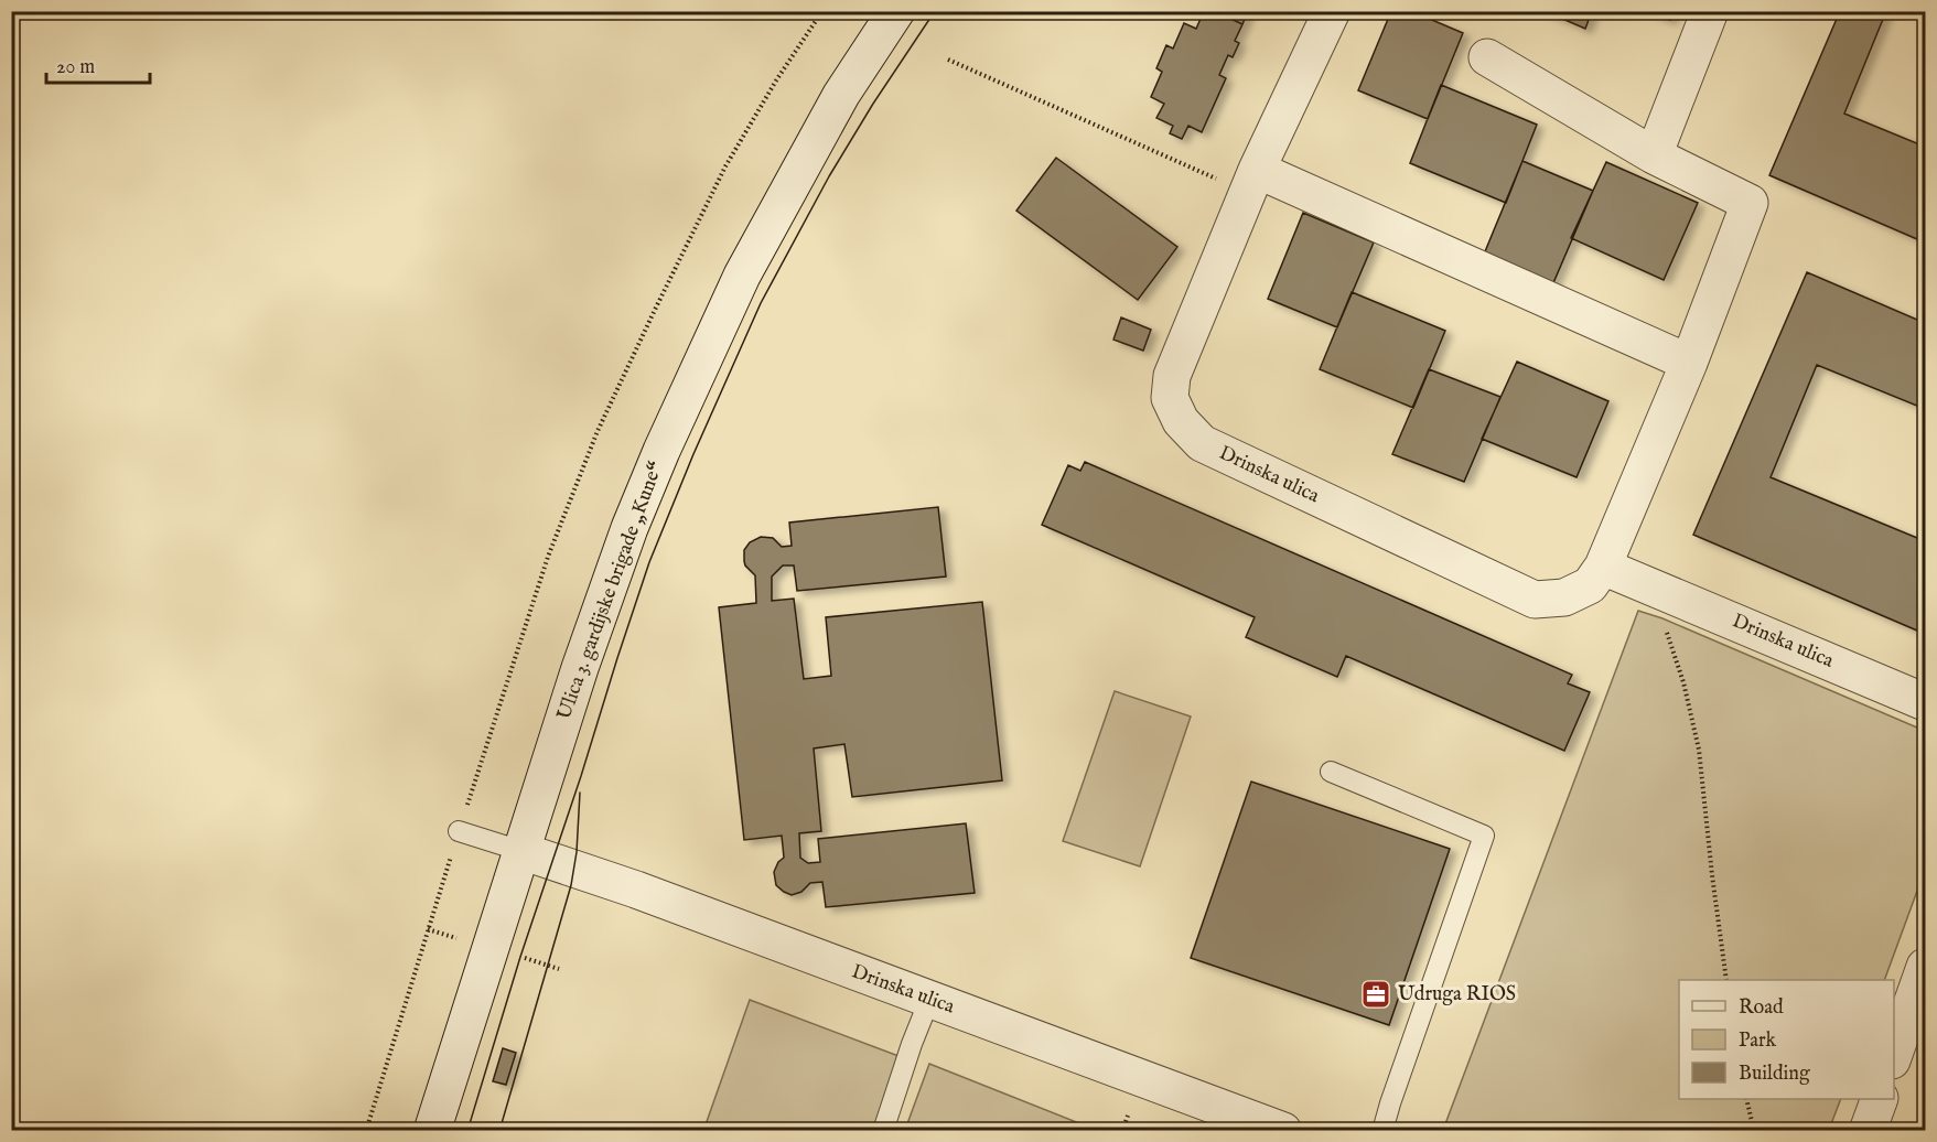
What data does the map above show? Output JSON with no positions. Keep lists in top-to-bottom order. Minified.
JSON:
{"streets":{"street":["Drinska ulica","Ulica 3. gardijske brigade „Kune“"]},"crossings":[["Drinska ulica","Ulica 3. gardijske brigade „Kune“"]],"places":{"office":["Udruga RIOS"]},"legend":["Road","Park","Building"],"scale_bar":"20 m"}
